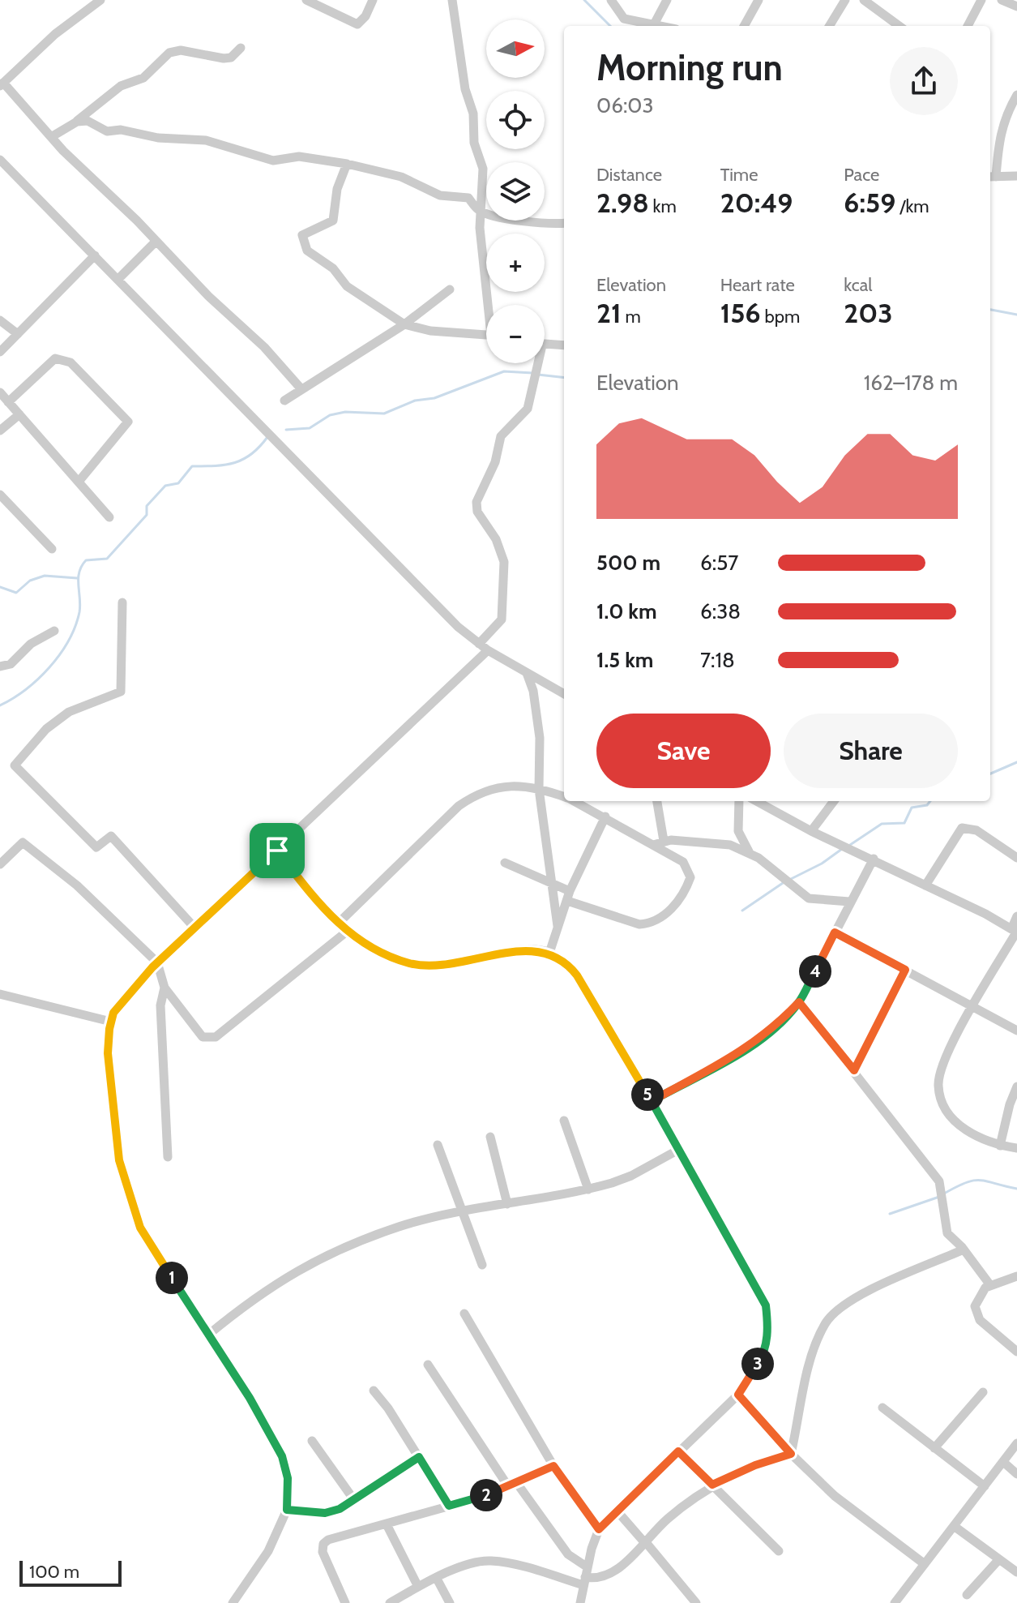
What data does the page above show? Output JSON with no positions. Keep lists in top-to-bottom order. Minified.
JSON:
{"scale_bar":"100 m","north":"right","page":{"map_buttons":["+","−"],"heading":["Morning run","06:03"],"stats":[["Distance","2.98 km"],["Time","20:49"],["Pace","6:59 /km"],["Elevation","21 m"],["Heart rate","156 bpm"],["kcal","203"]],"chart":["Elevation","162–178 m"],"list":[{"name":"500 m","note":"6:57"},{"name":"1.0 km","note":"6:38"},{"name":"1.5 km","note":"7:18"}],"buttons":["Save","Share"],"pins":["4","5","1","3","2"],"scale":"100 m"}}
